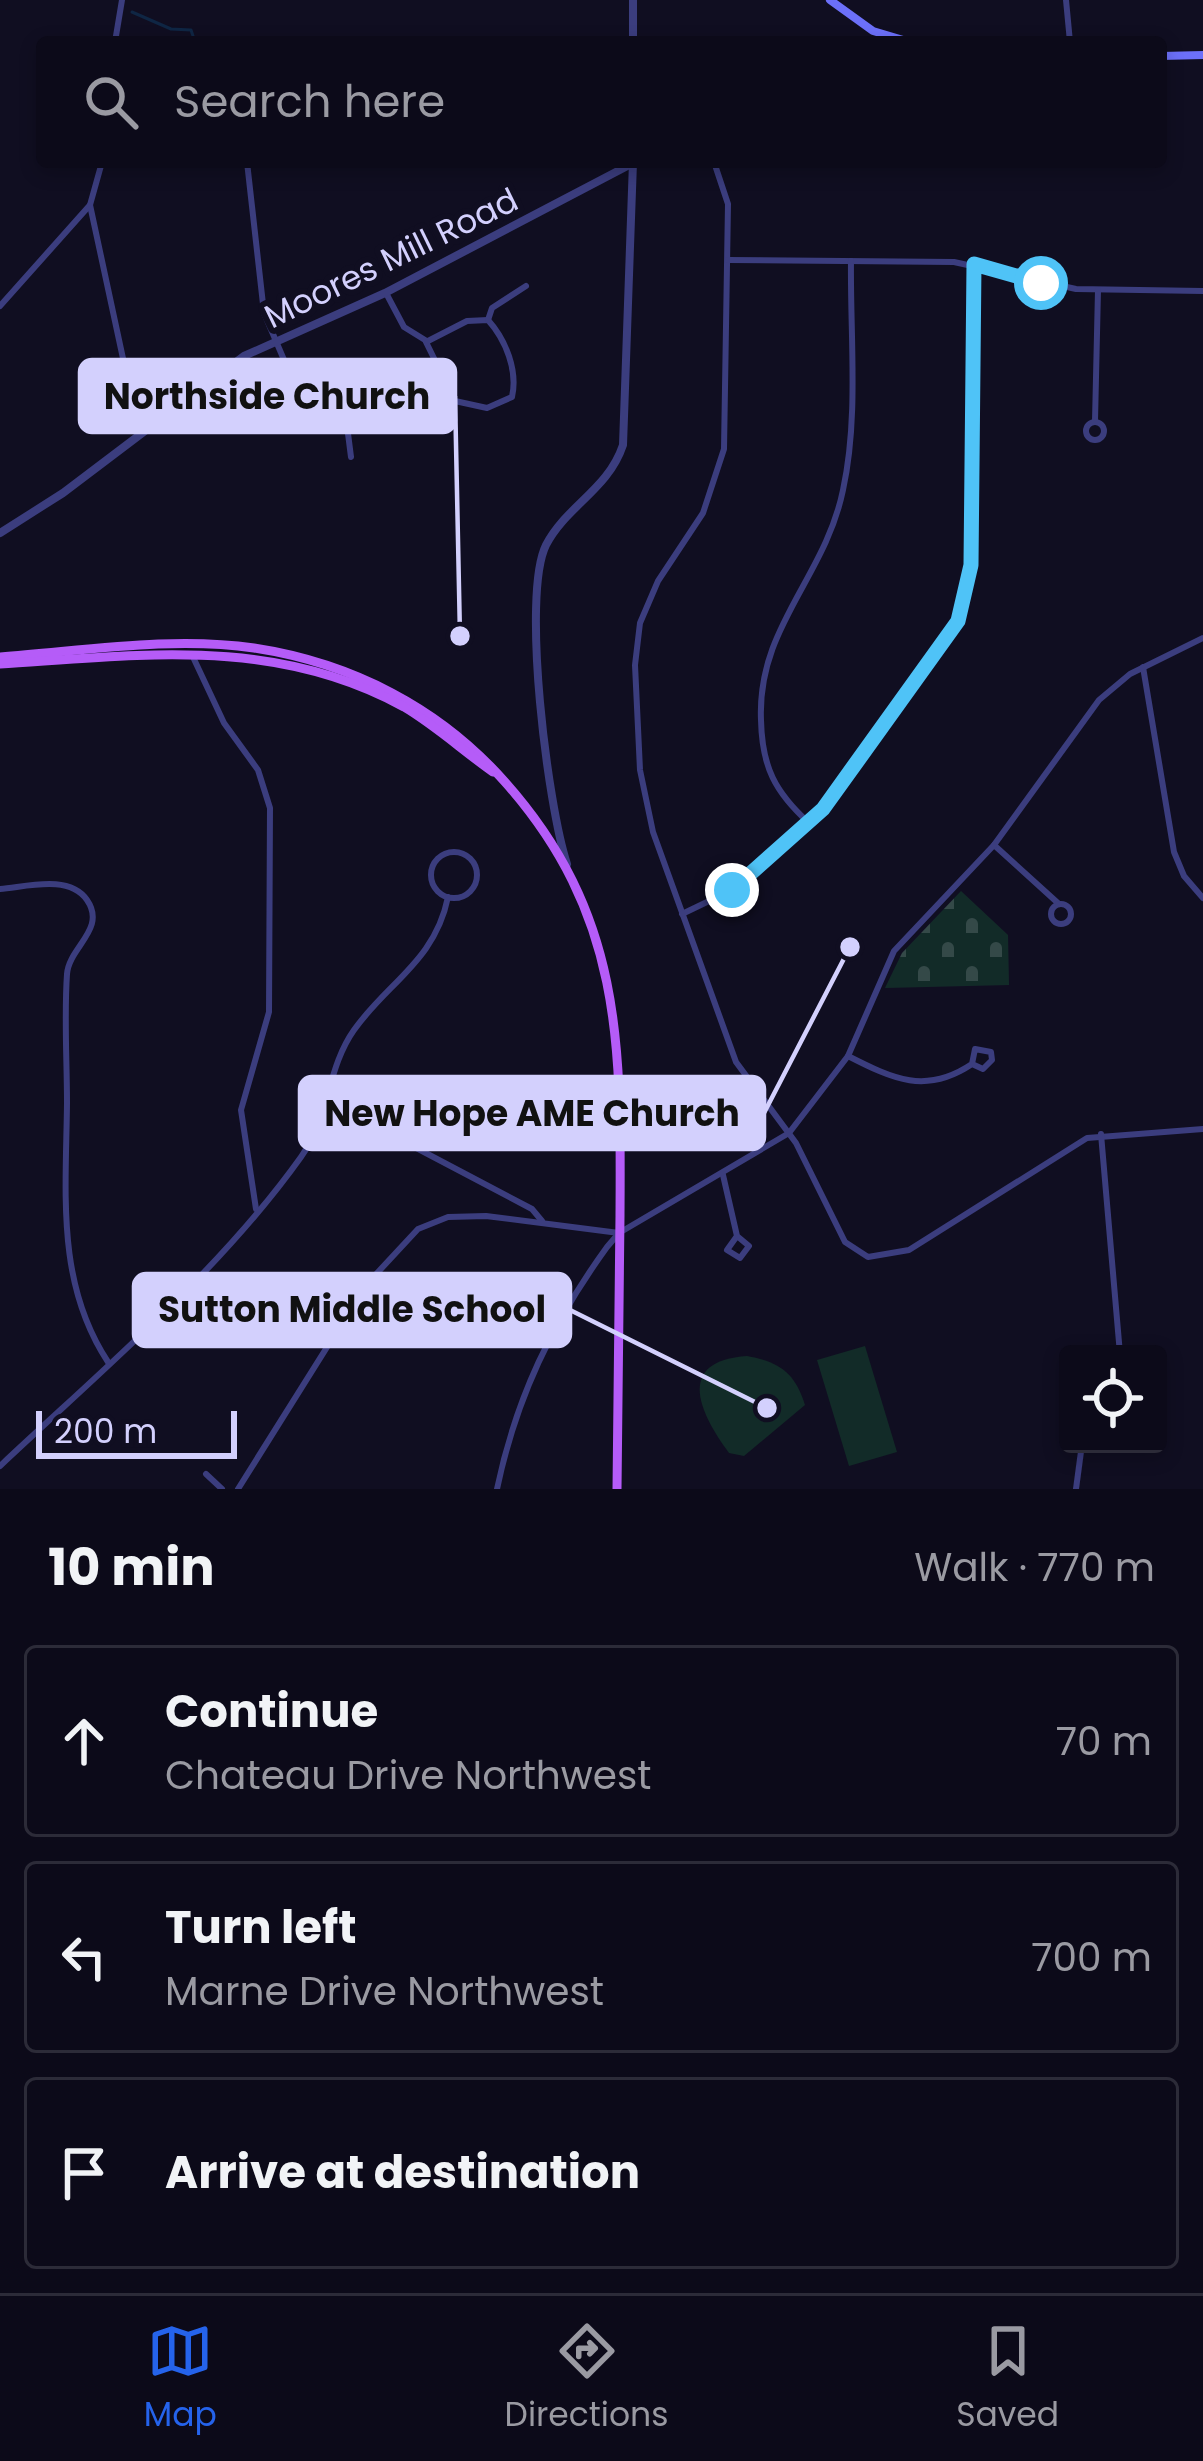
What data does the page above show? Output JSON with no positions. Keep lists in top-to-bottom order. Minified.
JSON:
{"streets":{"street":["Moores Mill Road"]},"places":["Northside Church","New Hope AME Church","Sutton Middle School"],"scale_bar":"200 m","page":{"search":"Search here","scale":"200 m","heading":["10 min","Walk · 770 m"],"list":[["Continue","Chateau Drive Northwest","70 m"],["Turn left","Marne Drive Northwest","700 m"],"Arrive at destination"],"nav":["Map","Directions","Saved"]}}
